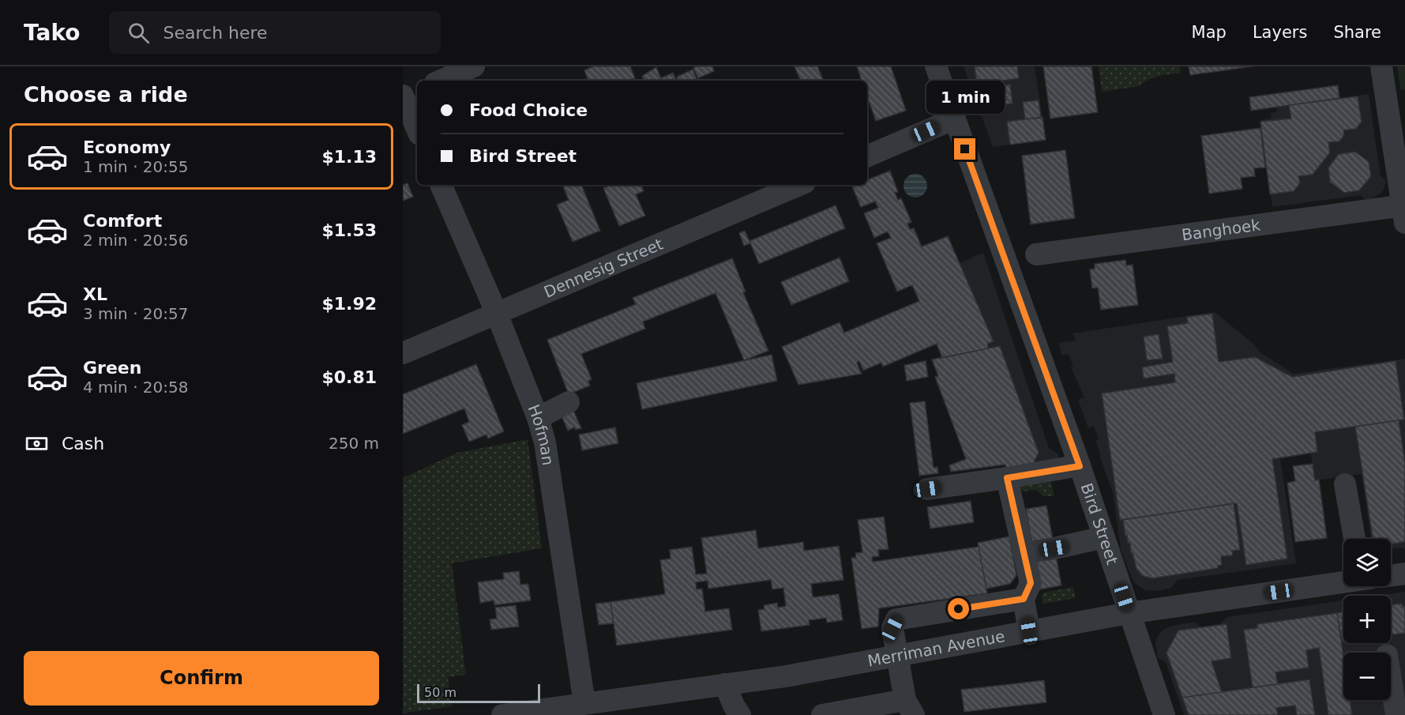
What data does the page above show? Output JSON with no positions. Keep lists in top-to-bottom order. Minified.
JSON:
{"streets":{"street":["Banghoek","Dennesig Street","Hofman","Bird Street","Merriman Avenue"]},"crossings":[["Dennesig Street","Hofman"],["Hofman","Merriman Avenue"],["Bird Street","Merriman Avenue"]],"scale_bar":"50 m","page":{"header":"Tako","search":"Search here","nav":["Map","Layers","Share"],"heading":"Choose a ride","bubble":"1 min","banner":["Food Choice","Bird Street"],"list":[{"name":"Economy","note":"1 min · 20:55","value":"$1.13"},{"name":"Comfort","note":"2 min · 20:56","value":"$1.53"},{"name":"XL","note":"3 min · 20:57","value":"$1.92"},{"name":"Green","note":"4 min · 20:58","value":"$0.81"}],"pay":["Cash","250 m"],"map_buttons":["+","−"],"buttons":"Confirm","scale":"50 m"}}
